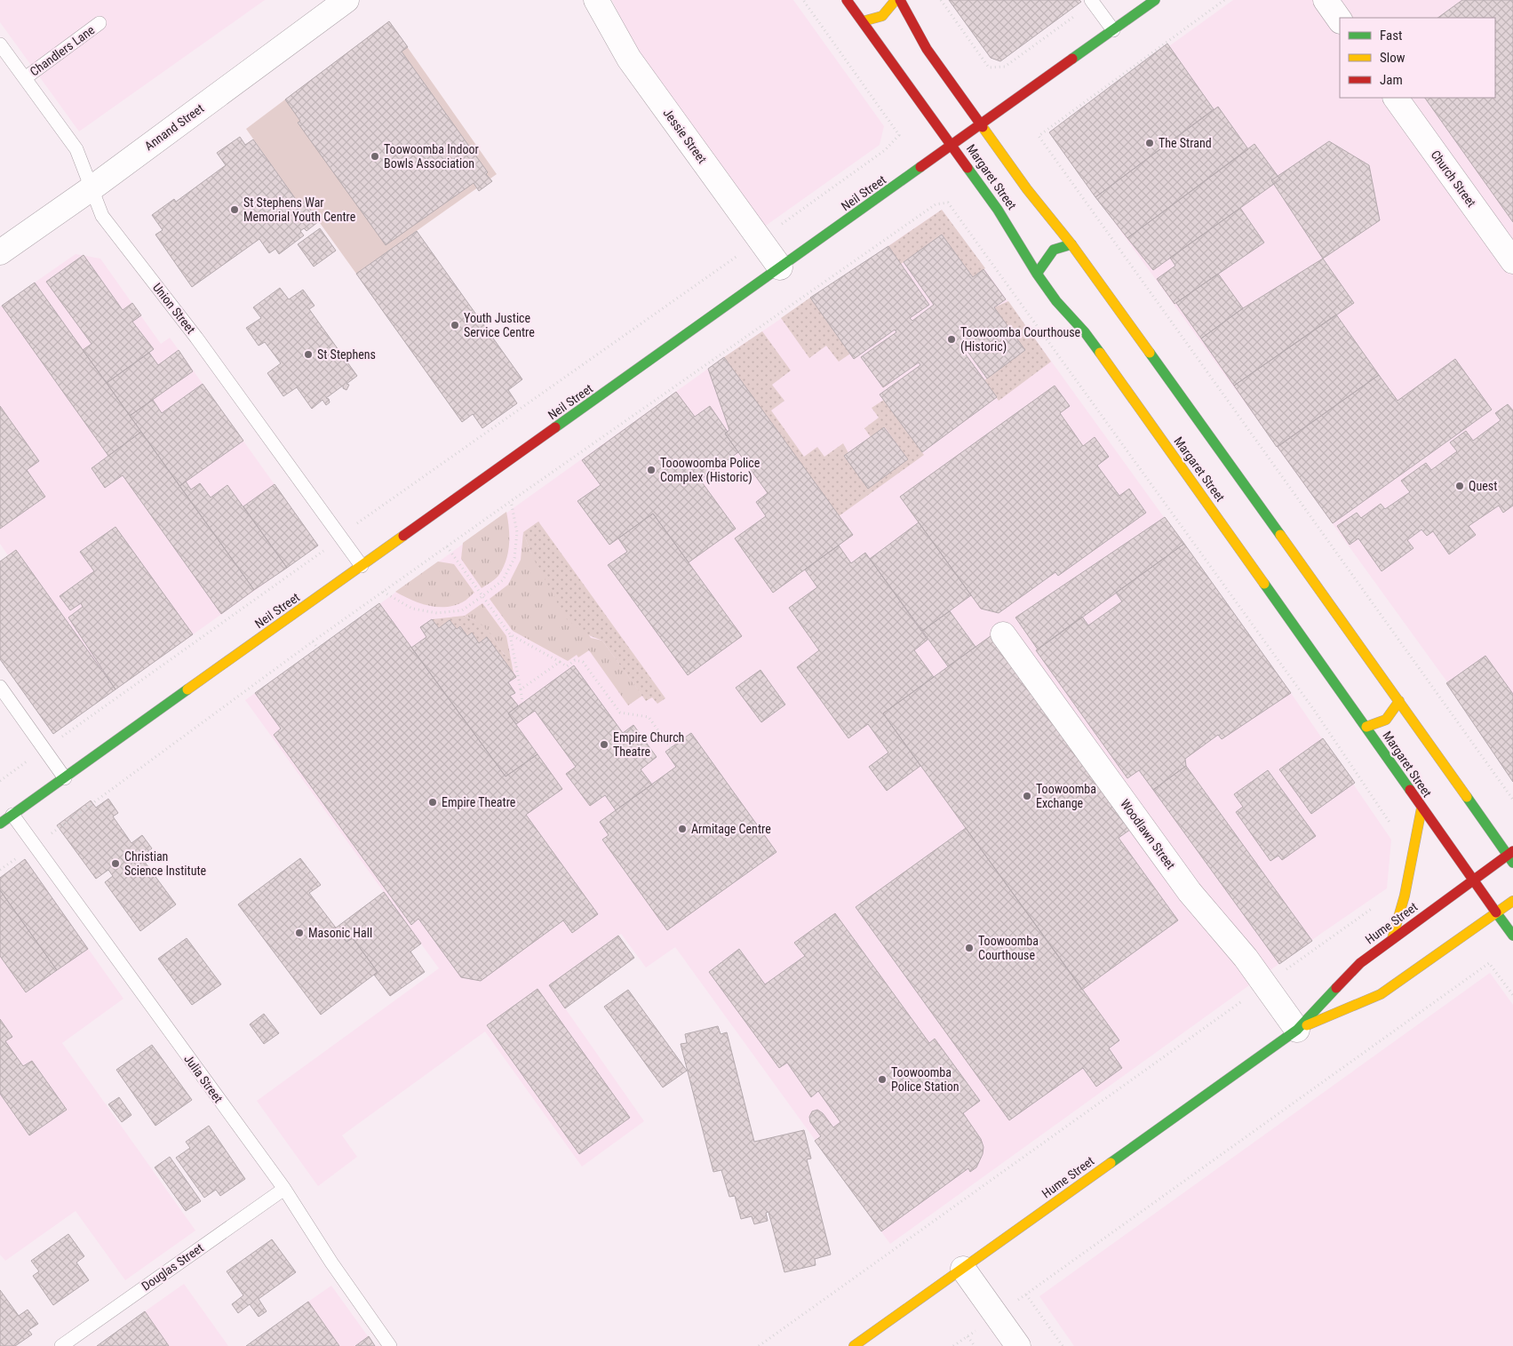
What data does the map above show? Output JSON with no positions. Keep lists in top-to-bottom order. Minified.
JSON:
{"streets":{"main road":["Margaret Street","Neil Street","Hume Street"],"street":["Annand Street","Jessie Street","Church Street","Woodlawn Street"],"lane":["Chandlers Lane","Union Street","Julia Street","Douglas Street"]},"crossings":[["Chandlers Lane","Union Street"],["Annand Street","Union Street"],["Jessie Street","Neil Street"],["Margaret Street","Neil Street"],["Margaret Street","Hume Street"],["Neil Street","Union Street"],["Neil Street","Julia Street"],["Woodlawn Street","Hume Street"],["Julia Street","Douglas Street"]],"places":["The Strand","Toowoomba Indoor Bowls Association","St Stephens War Memorial Youth Centre","Youth Justice Service Centre","Toowoomba Courthouse (Historic)","St Stephens","Tooowoomba Police Complex (Historic)","Quest","Empire Church Theatre","Toowoomba Exchange","Empire Theatre","Armitage Centre","Christian Science Institute","Masonic Hall","Toowoomba Courthouse","Toowoomba Police Station"],"legend":["Fast","Slow","Jam"]}
